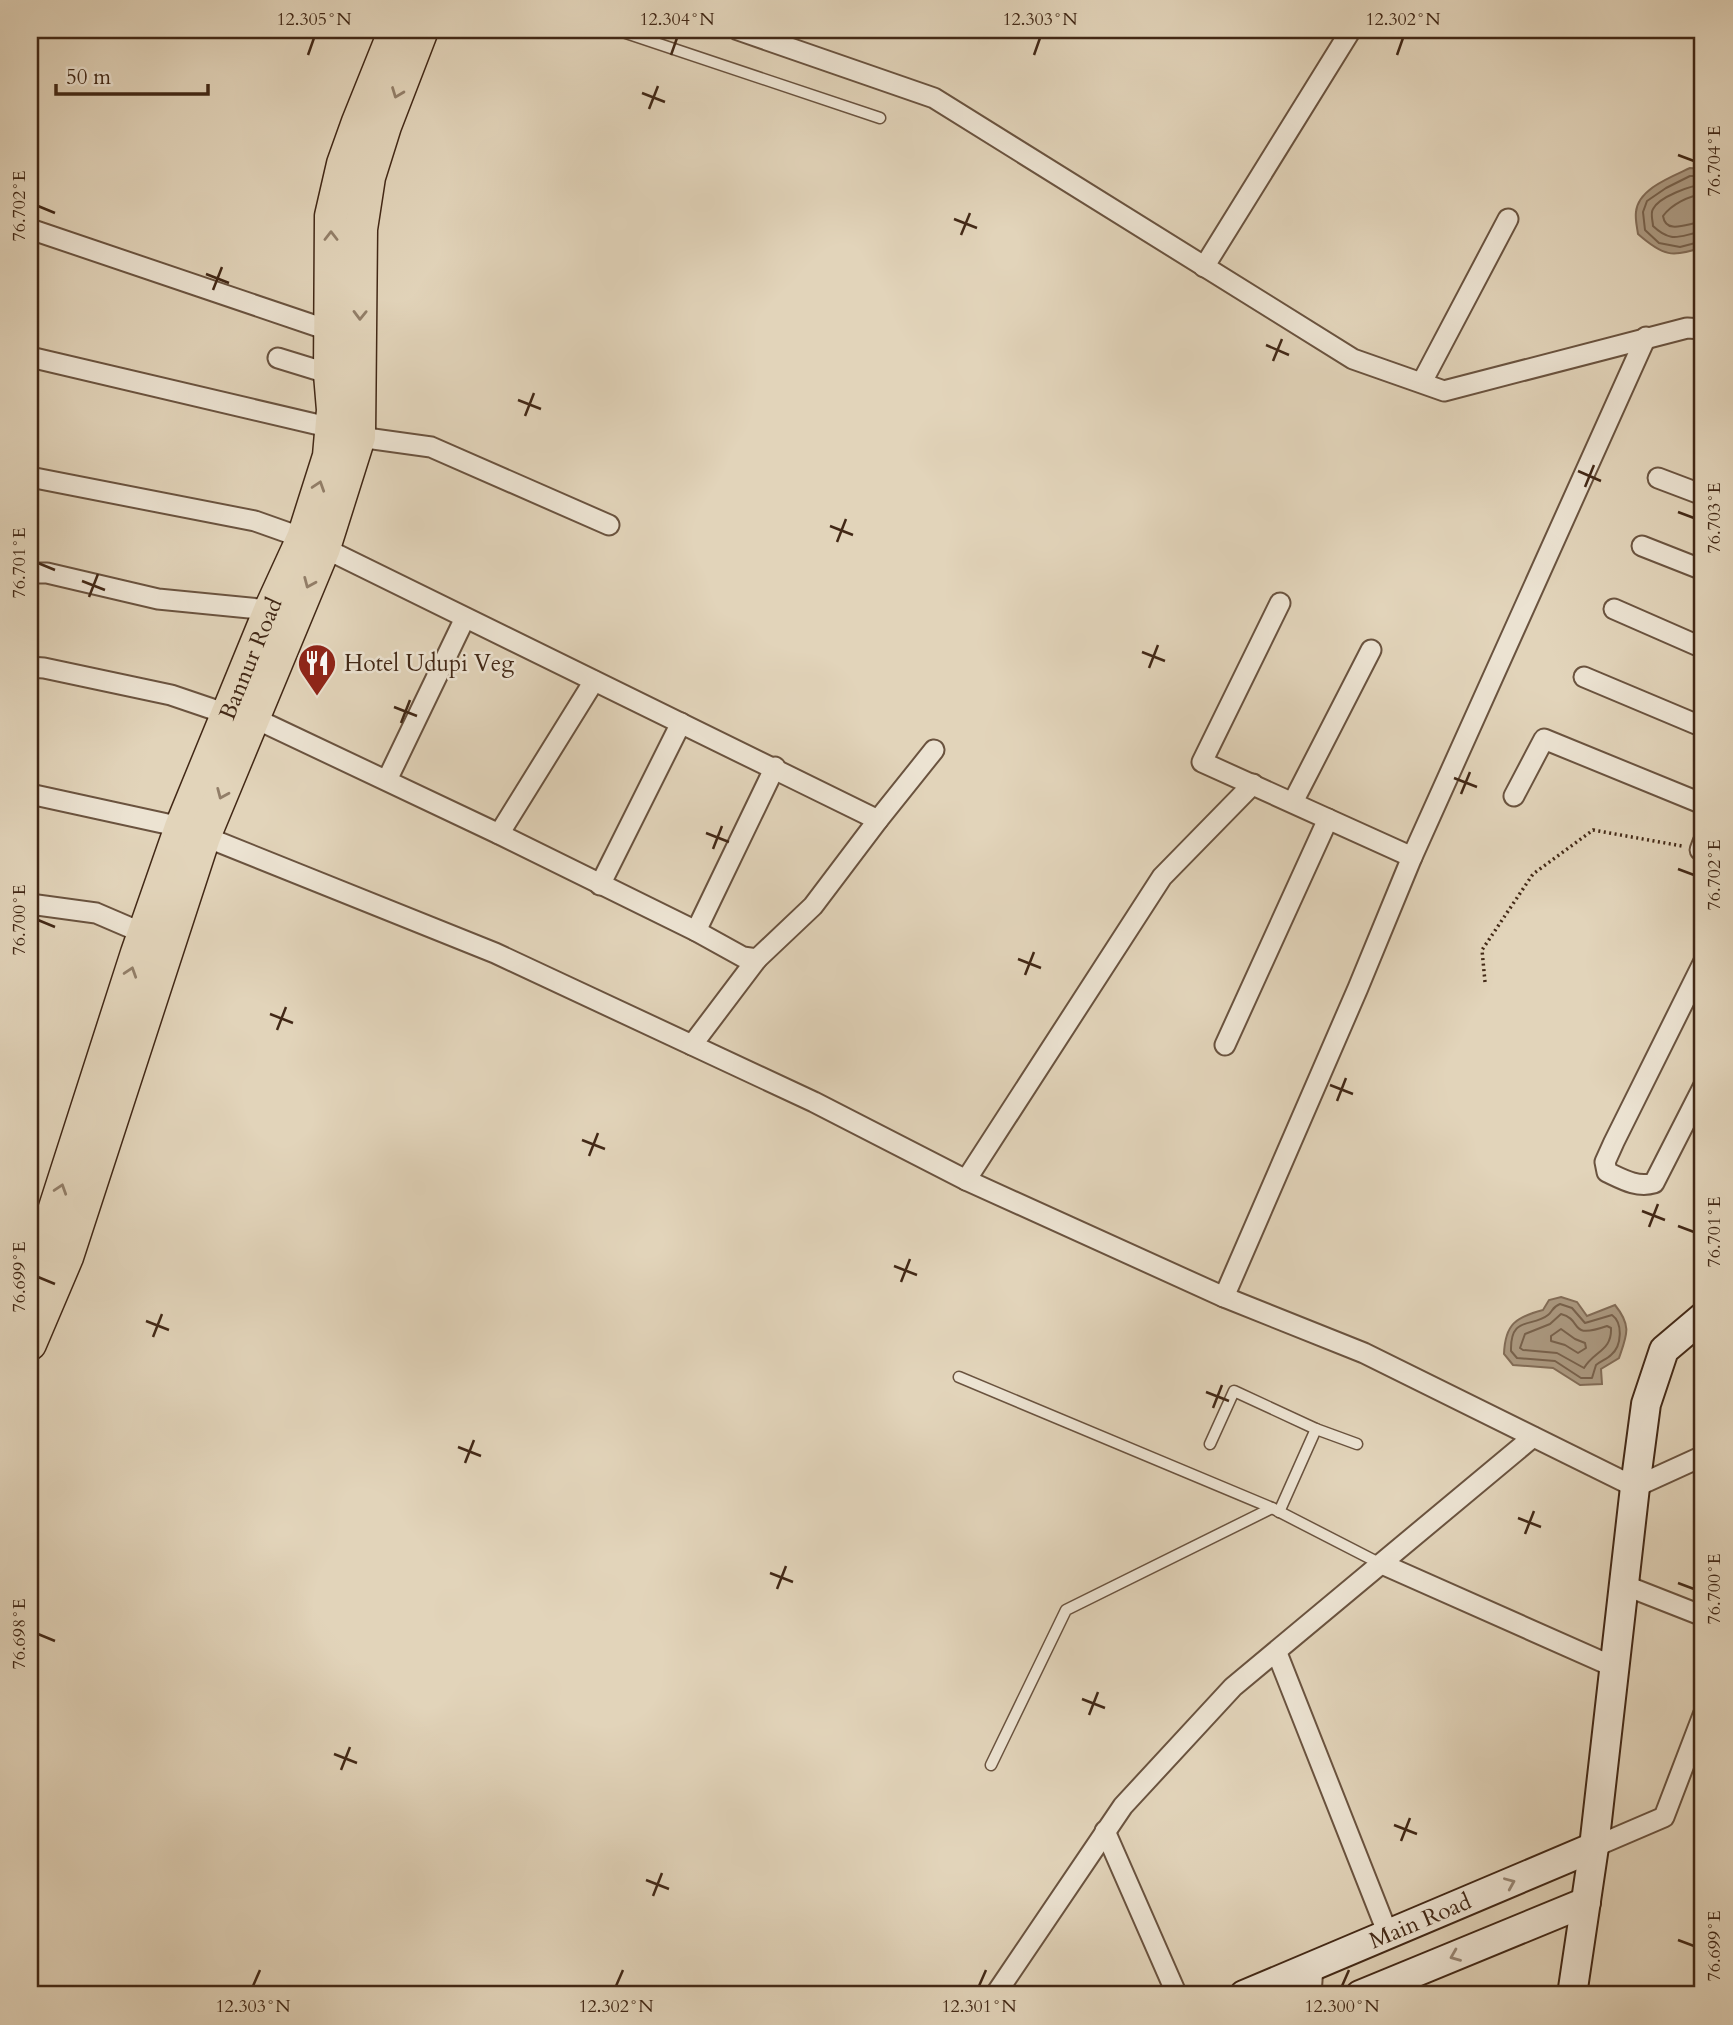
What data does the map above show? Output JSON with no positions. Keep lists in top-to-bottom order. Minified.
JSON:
{"streets":{"main road":["Bannur Road"],"street":["Main Road"]},"places":{"restaurant":["Hotel Udupi Veg"]},"scale_bar":"50 m","coordinates":["12.305°N","12.304°N","12.303°N","12.302°N","76.704°E","76.702°E","76.703°E","76.701°E","76.700°E","76.699°E","76.698°E","12.301°N","12.300°N"]}
